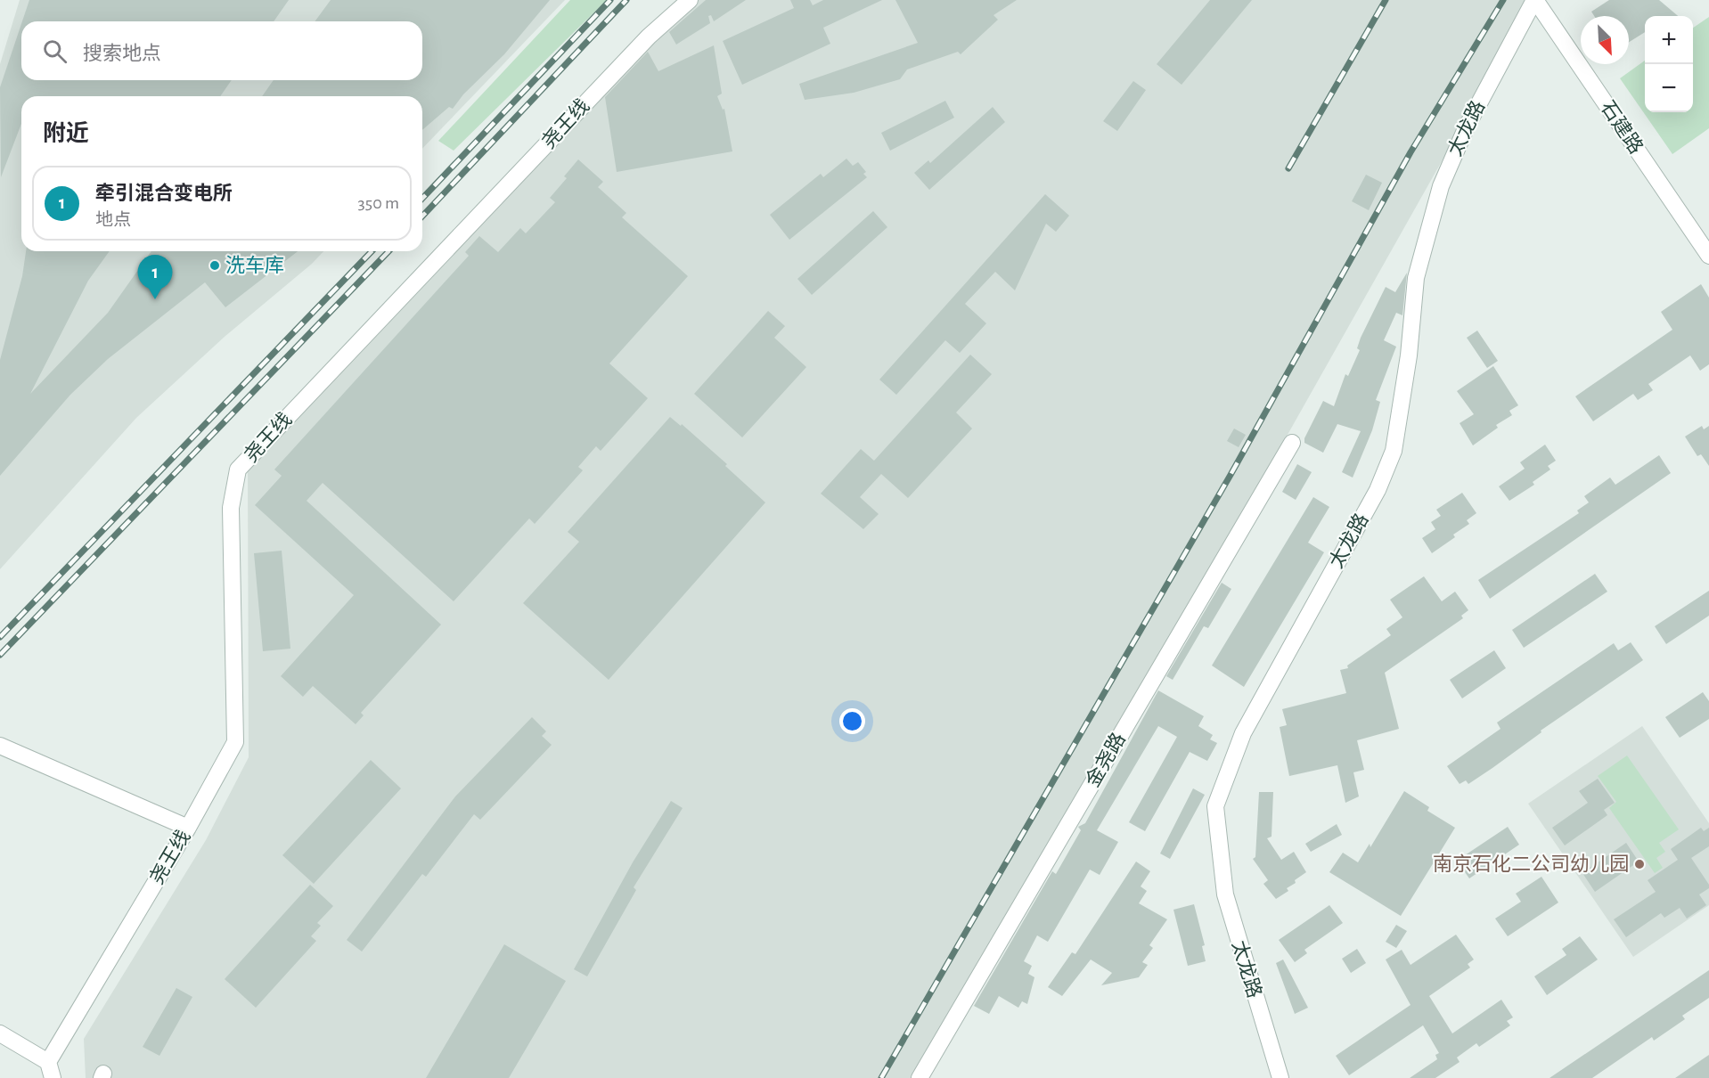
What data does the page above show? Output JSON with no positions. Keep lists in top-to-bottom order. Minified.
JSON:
{"streets":{"street":["尧王线","石建路","太龙路","金尧路"]},"crossings":[["石建路","太龙路"]],"places":["洗车库","南京石化二公司幼儿园"],"north":"bottom right","page":{"map_buttons":["+","−"],"search":"搜索地点","heading":"附近","list":[{"mark":"1","name":"牵引混合变电所","note":"地点","value":"350 m"}],"pins":"1"}}
